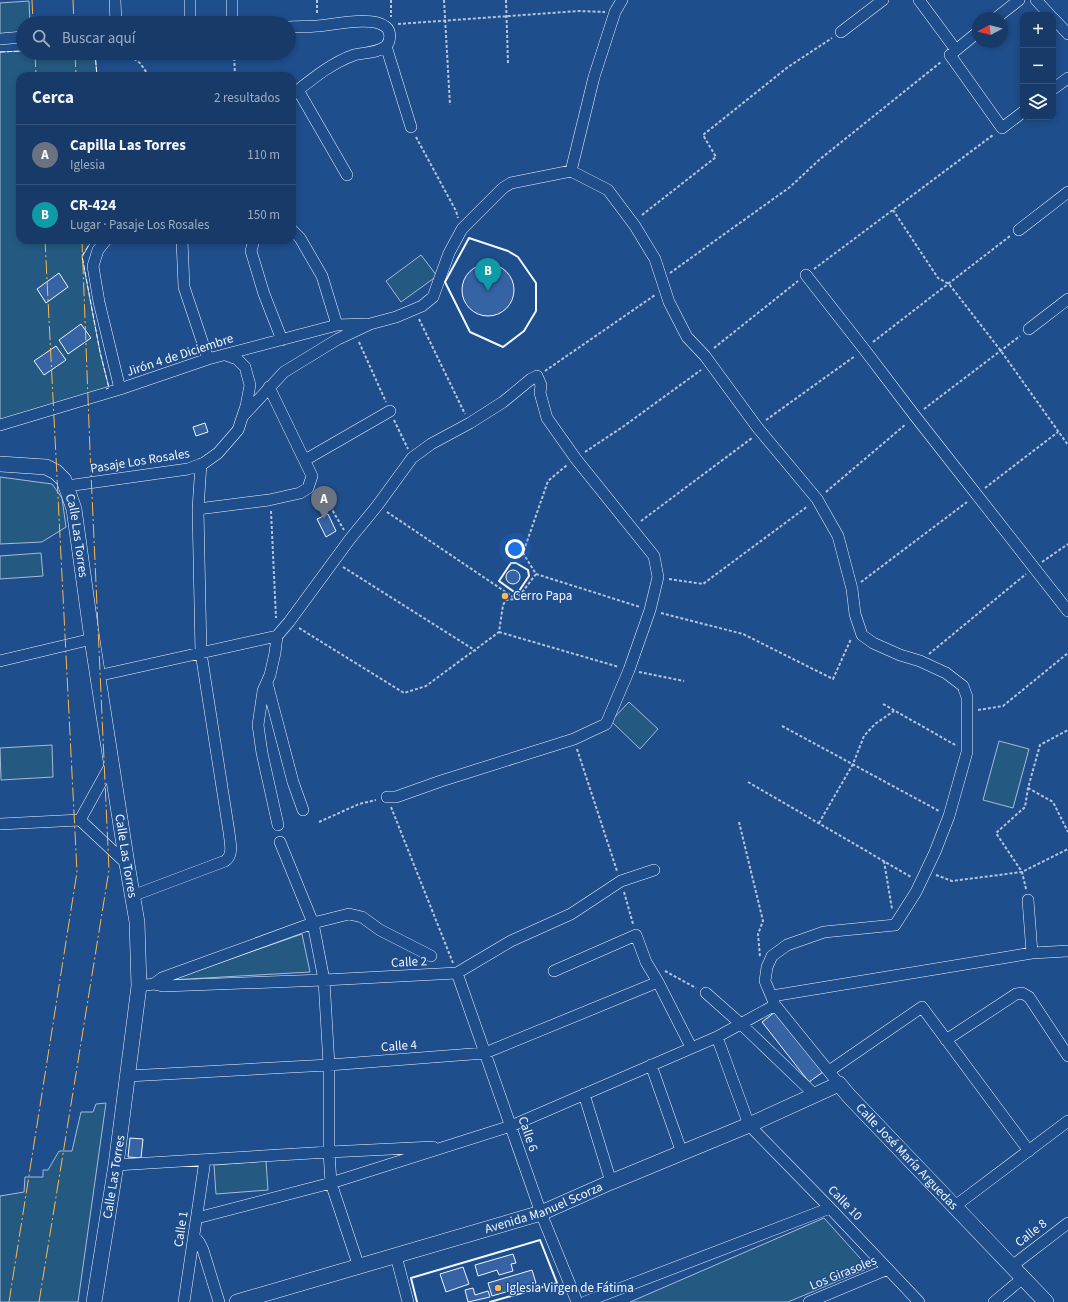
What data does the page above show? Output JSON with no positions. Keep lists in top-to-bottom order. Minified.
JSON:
{"streets":{"street":["Jirón 4 de Diciembre","Pasaje Los Rosales","Calle Las Torres","Calle 2","Calle 4","Calle 6","Calle José María Arguedas","Calle 10","Avenida Manuel Scorza","Calle 1","Calle 8","Los Girasoles"]},"crossings":[["Jirón 4 de Diciembre","Pasaje Los Rosales"],["Pasaje Los Rosales","Calle Las Torres"],["Calle Las Torres","Calle 2"],["Calle Las Torres","Calle 4"],["Calle 2","Calle 6"],["Calle 4","Calle 6"],["Calle 6","Avenida Manuel Scorza"],["Calle José María Arguedas","Avenida Manuel Scorza"],["Calle José María Arguedas","Calle 8"],["Calle 10","Avenida Manuel Scorza"],["Calle 10","Los Girasoles"]],"places":["Cerro Papa","Iglesia Virgen de Fátima"],"north":"left","page":{"map_buttons":["+","−"],"search":"Buscar aquí","heading":["Cerca","2 resultados"],"list":[{"mark":"A","name":"Capilla Las Torres","note":"Iglesia","value":"110 m"},{"mark":"B","name":"CR-424","note":"Lugar · Pasaje Los Rosales","value":"150 m"}],"pins":["B","A"]}}
